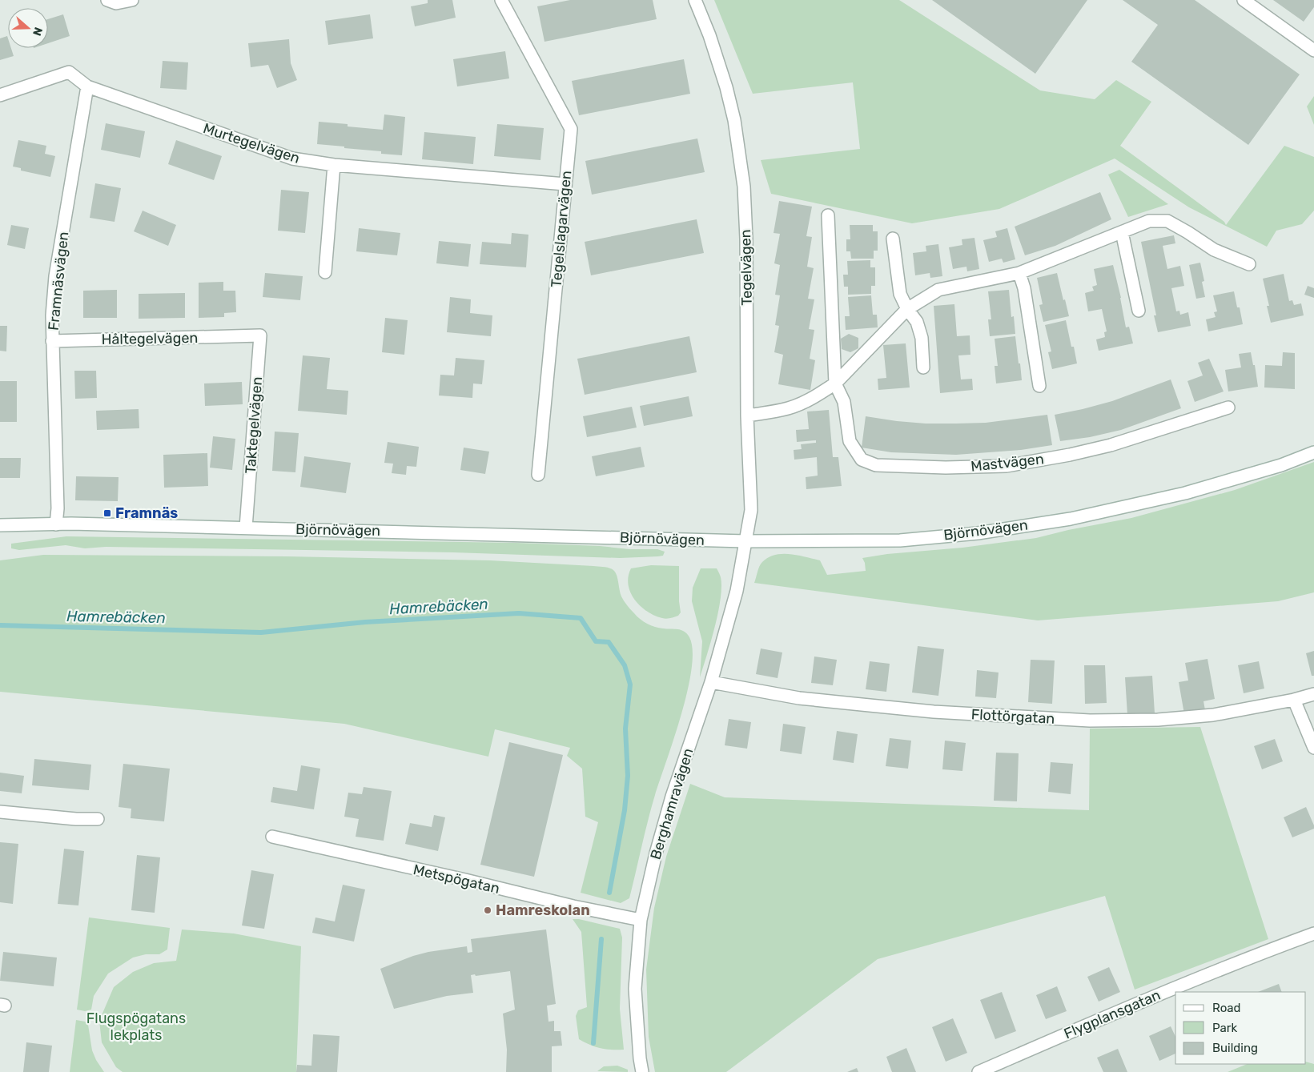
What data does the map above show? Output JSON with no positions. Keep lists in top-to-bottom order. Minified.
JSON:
{"streets":{"street":["Murtegelvägen","Tegelslagarvägen","Tegelvägen","Framnäsvägen","Håltegelvägen","Taktegelvägen","Mastvägen","Björnövägen","Flottörgatan","Berghamravägen","Metspögatan","Flygplansgatan"]},"crossings":[["Murtegelvägen","Tegelslagarvägen"],["Murtegelvägen","Framnäsvägen"],["Tegelvägen","Björnövägen"],["Tegelvägen","Berghamravägen"],["Framnäsvägen","Håltegelvägen"],["Framnäsvägen","Björnövägen"],["Håltegelvägen","Taktegelvägen"],["Taktegelvägen","Björnövägen"],["Björnövägen","Berghamravägen"],["Flottörgatan","Berghamravägen"],["Berghamravägen","Metspögatan"]],"water":["Hamrebäcken"],"parks":["Flugspögatans lekplats"],"places":{"transit":["Framnäs"],"other":["Hamreskolan"]},"legend":["Road","Park","Building"],"north":"right"}
